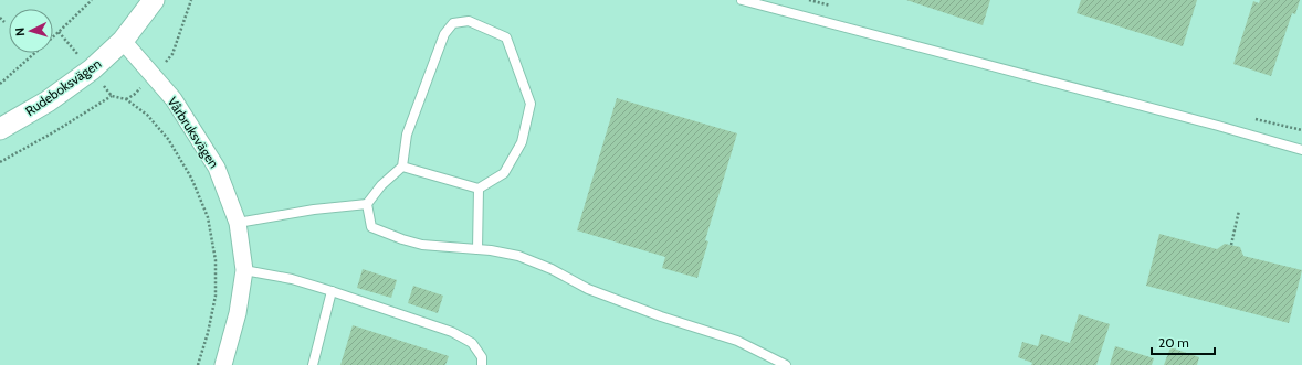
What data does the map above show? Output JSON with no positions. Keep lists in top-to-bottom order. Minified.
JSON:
{"streets":{"street":["Rudeboksvägen","Vårbruksvägen"]},"crossings":[["Rudeboksvägen","Vårbruksvägen"]],"scale_bar":"20 m","north":"left"}
